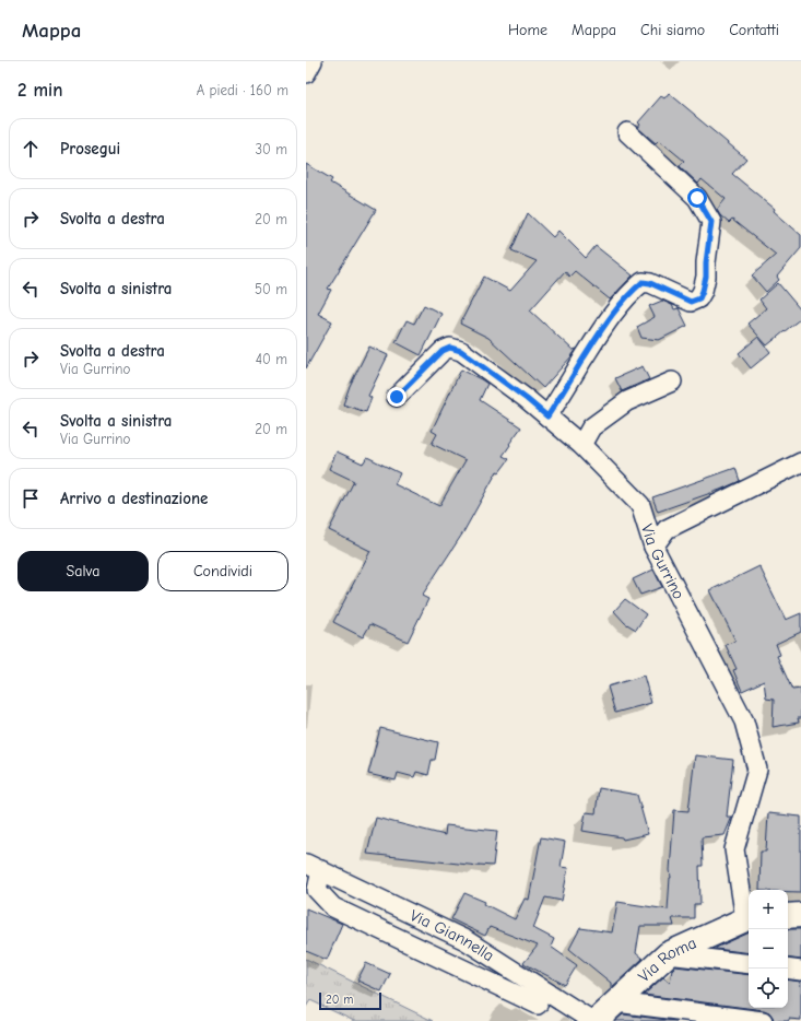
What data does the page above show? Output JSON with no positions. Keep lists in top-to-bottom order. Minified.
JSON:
{"streets":{"street":["Via Gurrino","Via Giannella","Via Roma"]},"crossings":[["Via Gurrino","Via Roma"]],"scale_bar":"20 m","page":{"header":"Mappa","nav":["Home","Mappa","Chi siamo","Contatti"],"heading":["2 min","A piedi · 160 m"],"list":[["Prosegui","30 m"],["Svolta a destra","20 m"],["Svolta a sinistra","50 m"],["Svolta a destra","Via Gurrino","40 m"],["Svolta a sinistra","Via Gurrino","20 m"],"Arrivo a destinazione"],"buttons":["Salva","Condividi"],"map_buttons":["+","−"],"scale":"20 m"}}
